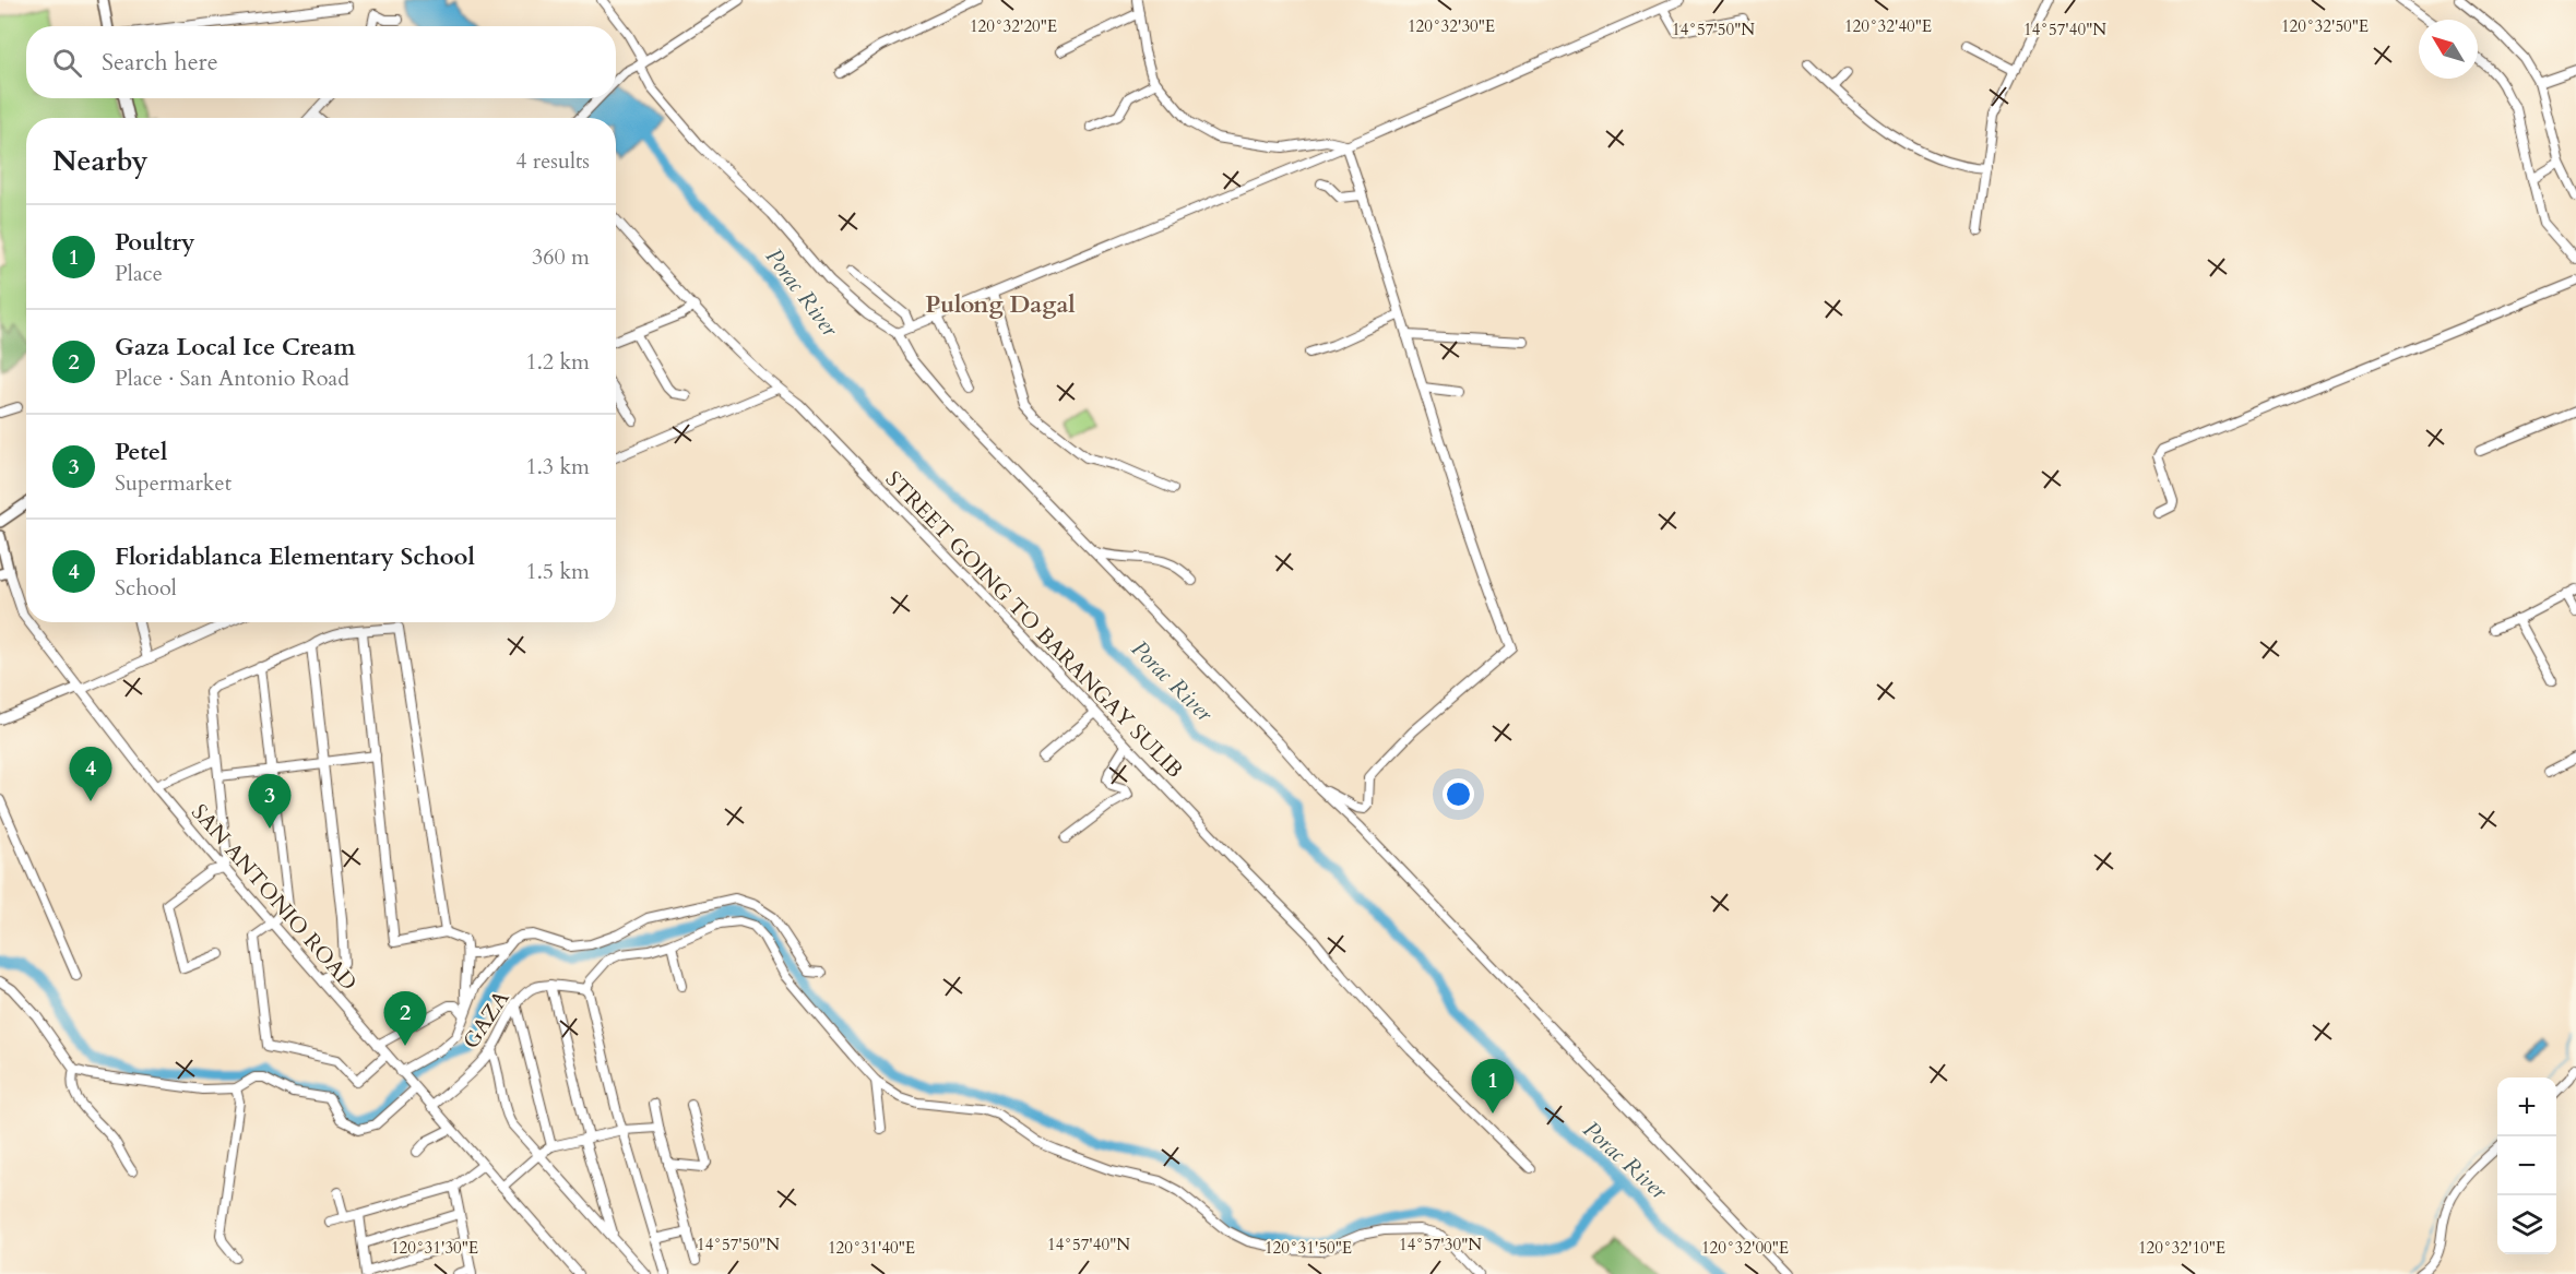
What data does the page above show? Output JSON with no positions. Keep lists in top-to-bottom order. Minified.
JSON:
{"streets":{"street":["STREET GOING TO BARANGAY SULIB","SAN ANTONIO ROAD","GAZA"]},"crossings":[["SAN ANTONIO ROAD","GAZA"]],"districts":["Pulong Dagal"],"water":["Porac River"],"north":"top left","page":{"search":"Search here","heading":["Nearby","4 results"],"list":[{"mark":"1","name":"Poultry","note":"Place","value":"360 m"},{"mark":"2","name":"Gaza Local Ice Cream","note":"Place · San Antonio Road","value":"1.2 km"},{"mark":"3","name":"Petel","note":"Supermarket","value":"1.3 km"},{"mark":"4","name":"Floridablanca Elementary School","note":"School","value":"1.5 km"}],"pins":["4","3","2","1"],"map_buttons":["+","−"]},"coordinates":["120°32'20\"E","120°32'30\"E","120°32'40\"E","120°32'50\"E","14°57'50\"N","14°57'40\"N","14°57'30\"N","120°31'30\"E","120°31'40\"E","120°31'50\"E","120°32'00\"E","120°32'10\"E"]}
